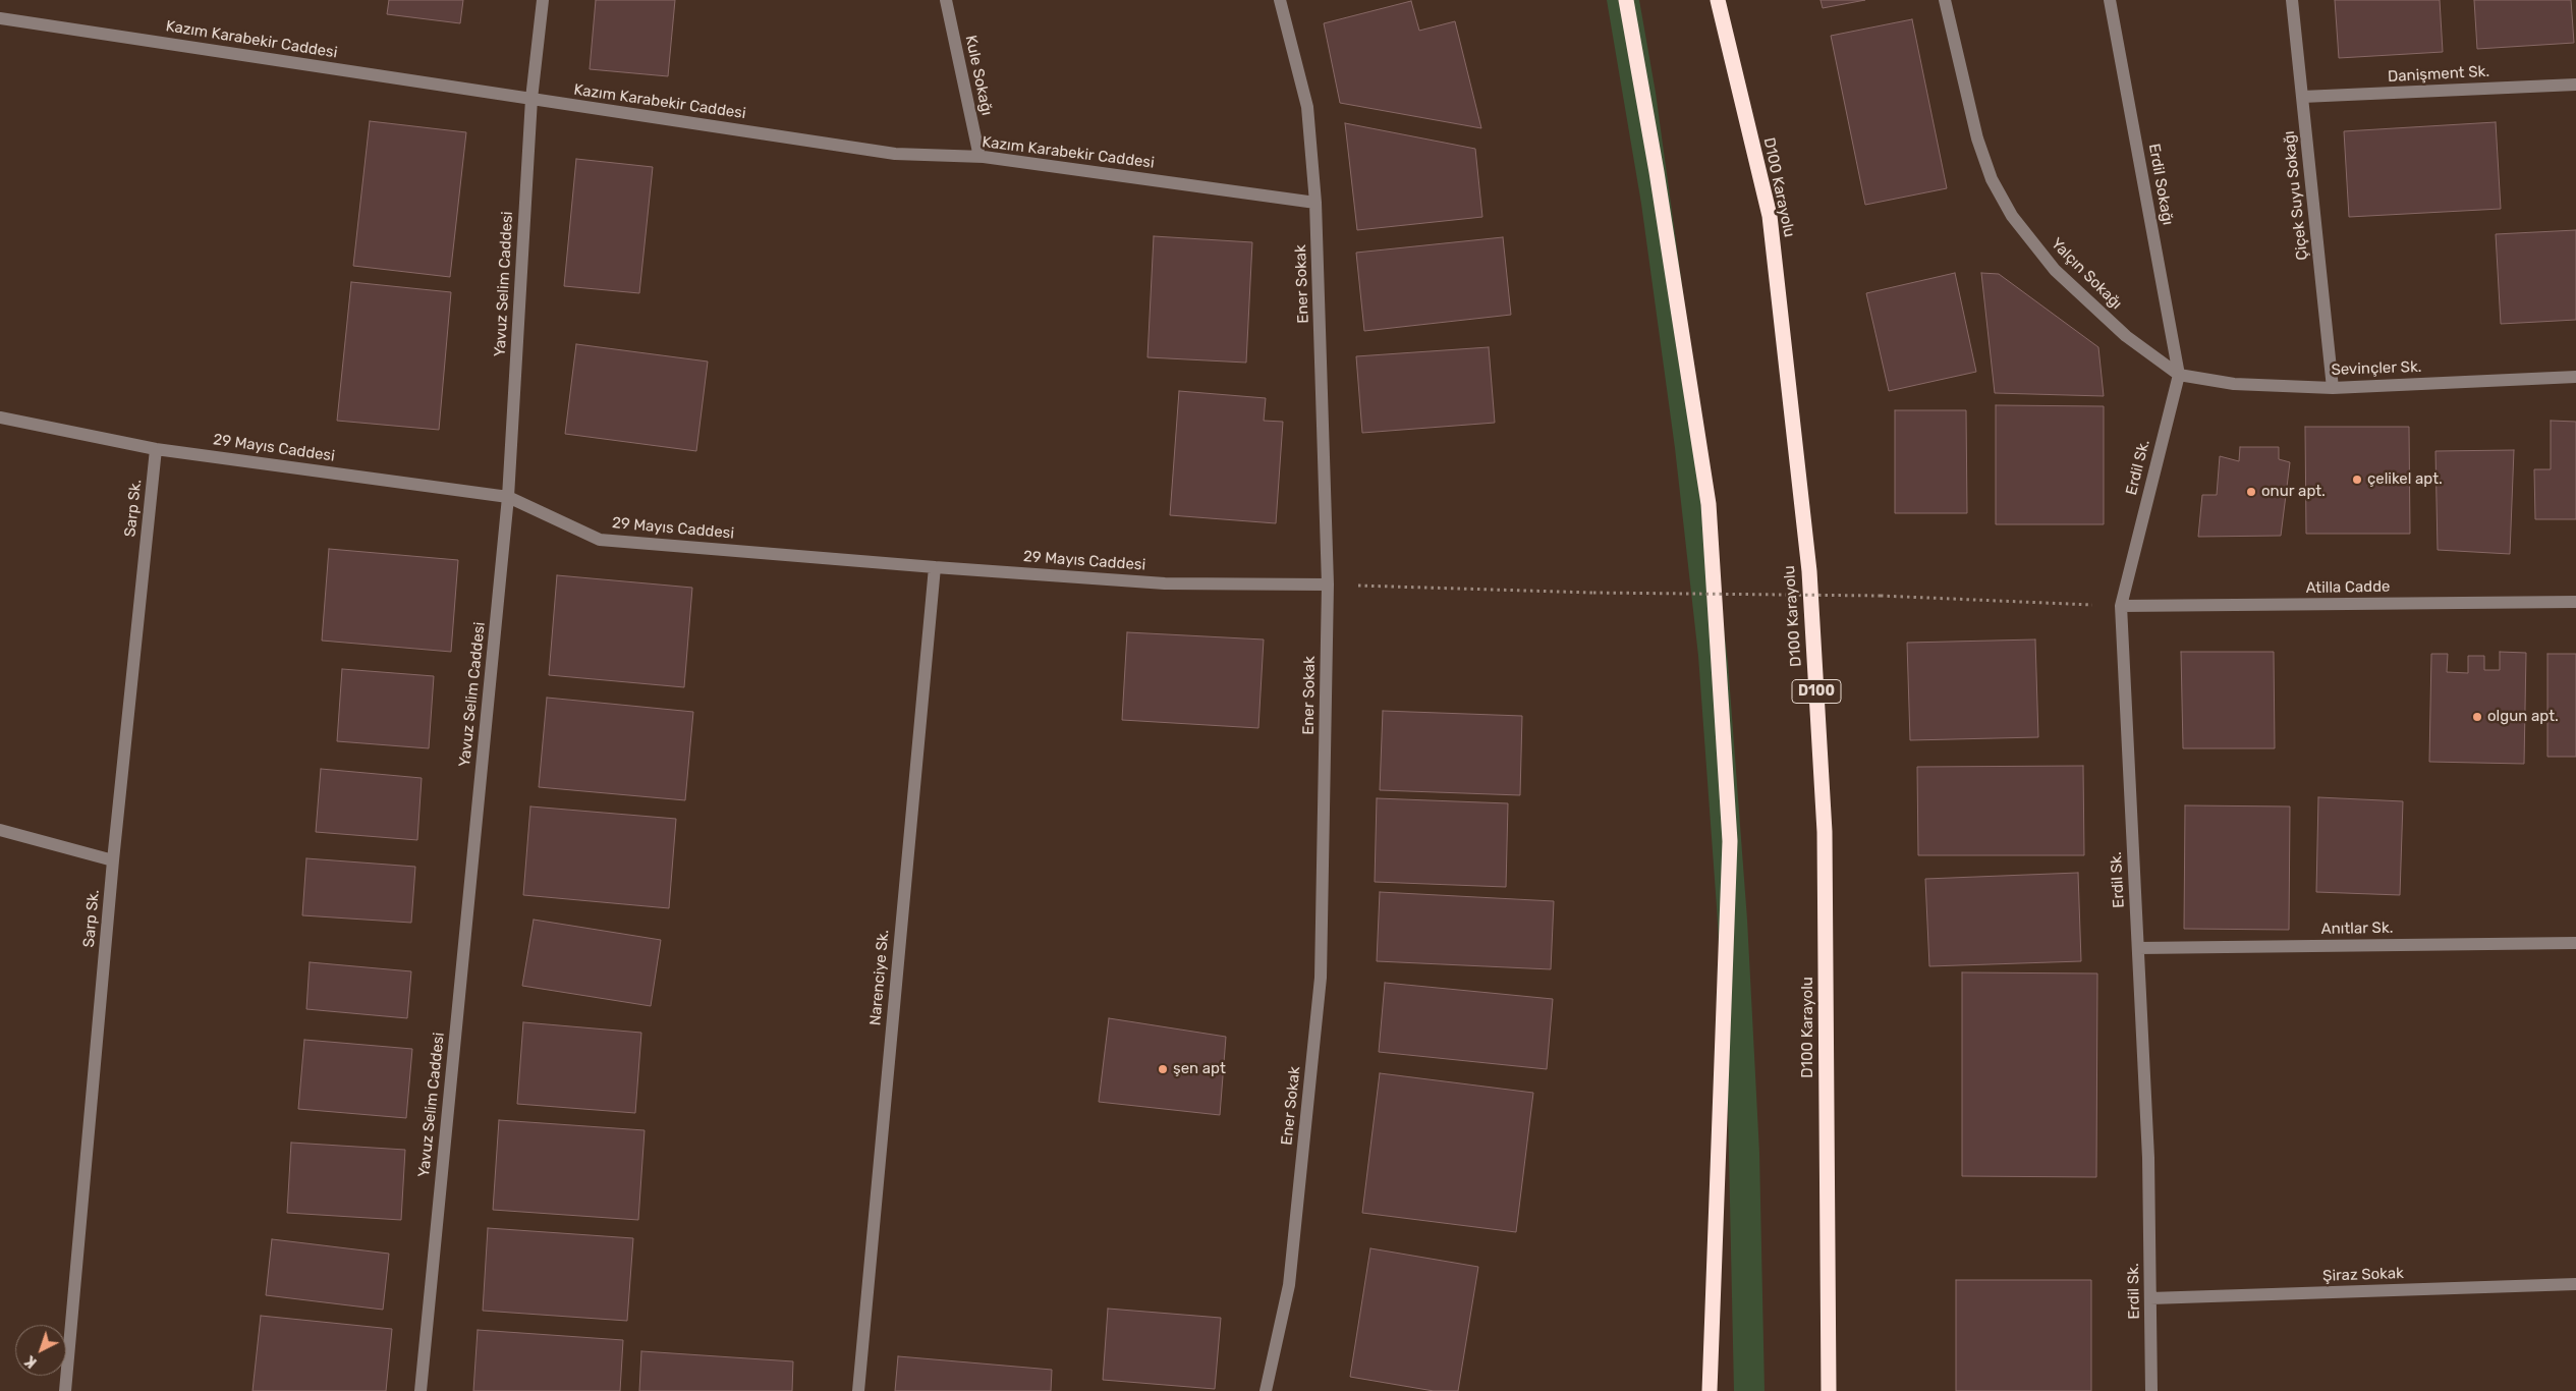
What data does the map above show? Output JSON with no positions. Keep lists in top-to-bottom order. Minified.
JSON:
{"streets":{"highway":["D100 Karayolu","D100"],"street":["Kazım Karabekir Caddesi","Danişment Sk.","Kule Sokağı","Erdil Sokağı","Çiçek Suyu Sokağı","Yalçın Sokağı","Yavuz Selim Caddesi","Ener Sokak","Sevinçler Sk.","29 Mayıs Caddesi","Erdil Sk.","Sarp Sk.","Atilla Cadde","Anıtlar Sk.","Narenciye Sk.","Şiraz Sokak"]},"crossings":[["Kazım Karabekir Caddesi","Kule Sokağı"],["Kazım Karabekir Caddesi","Yavuz Selim Caddesi"],["Kazım Karabekir Caddesi","Ener Sokak"],["Danişment Sk.","Çiçek Suyu Sokağı"],["Erdil Sokağı","Yalçın Sokağı"],["Erdil Sokağı","Sevinçler Sk."],["Erdil Sokağı","Erdil Sk."],["Çiçek Suyu Sokağı","Sevinçler Sk."],["Yalçın Sokağı","Sevinçler Sk."],["Yalçın Sokağı","Erdil Sk."],["Yavuz Selim Caddesi","29 Mayıs Caddesi"],["Ener Sokak","29 Mayıs Caddesi"],["Sevinçler Sk.","Erdil Sk."],["29 Mayıs Caddesi","Sarp Sk."],["29 Mayıs Caddesi","Narenciye Sk."],["Erdil Sk.","Atilla Cadde"],["Erdil Sk.","Anıtlar Sk."],["Erdil Sk.","Şiraz Sokak"]],"places":["çelikel apt.","onur apt.","olgun apt.","şen apt"],"north":"bottom left"}
